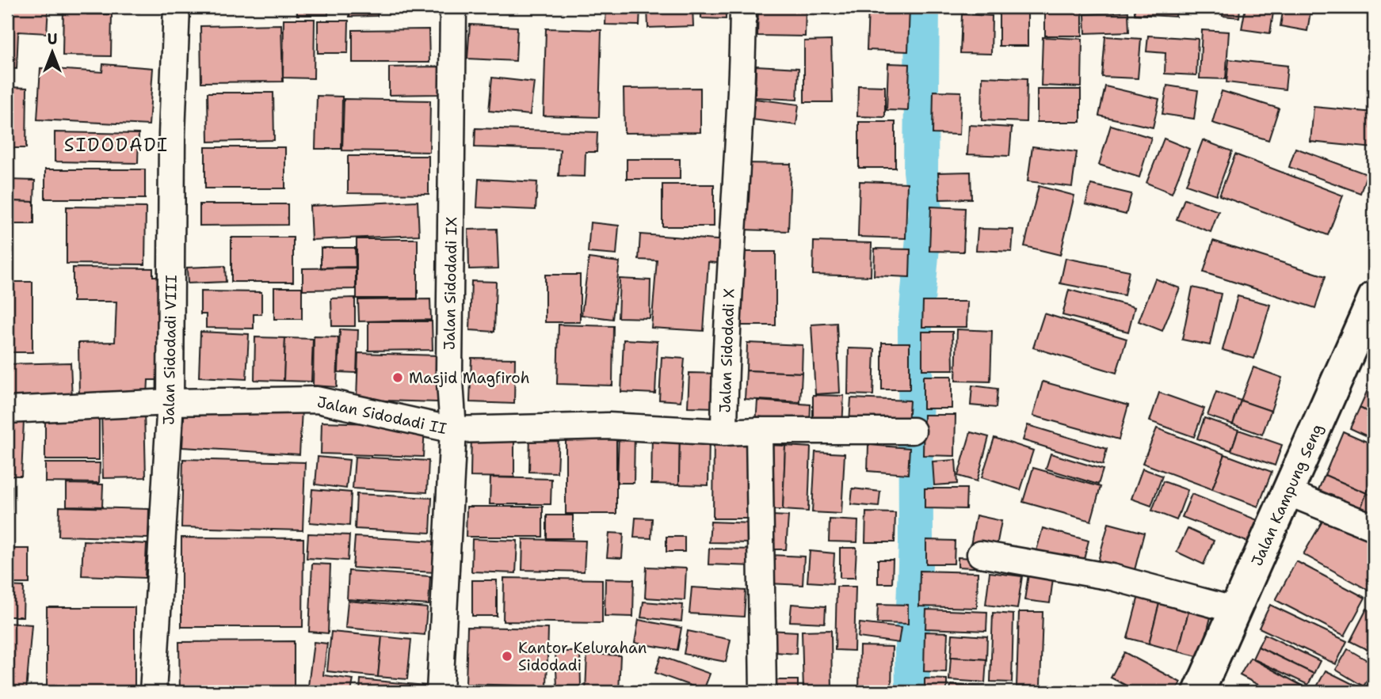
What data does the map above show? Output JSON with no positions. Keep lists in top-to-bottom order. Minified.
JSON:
{"streets":{"street":["Jalan Sidodadi IX","Jalan Sidodadi VIII","Jalan Sidodadi X","Jalan Sidodadi II","Jalan Kampung Seng"]},"crossings":[["Jalan Sidodadi IX","Jalan Sidodadi II"],["Jalan Sidodadi VIII","Jalan Sidodadi II"],["Jalan Sidodadi X","Jalan Sidodadi II"]],"districts":["SIDODADI"],"places":["Masjid Magfiroh","Kantor Kelurahan Sidodadi"],"north":"top"}
